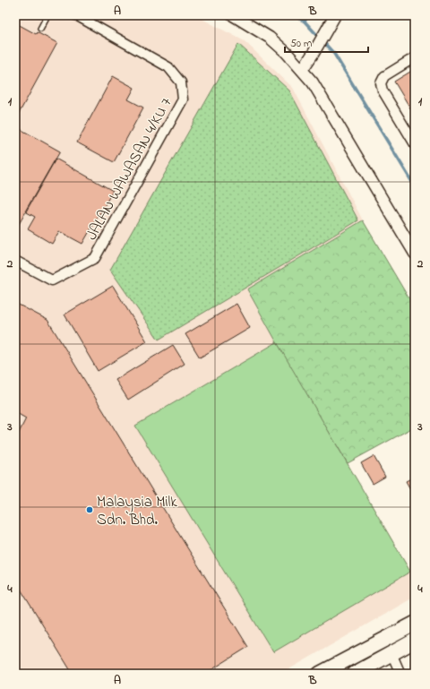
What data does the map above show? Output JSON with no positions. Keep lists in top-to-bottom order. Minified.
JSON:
{"streets":{"street":["JALAN WAWASAN 4/KU 7"]},"places":["Malaysia Milk Sdn. Bhd."],"scale_bar":"50 m","grid":{"columns":["A","B"],"rows":["1","2","3","4"]}}
